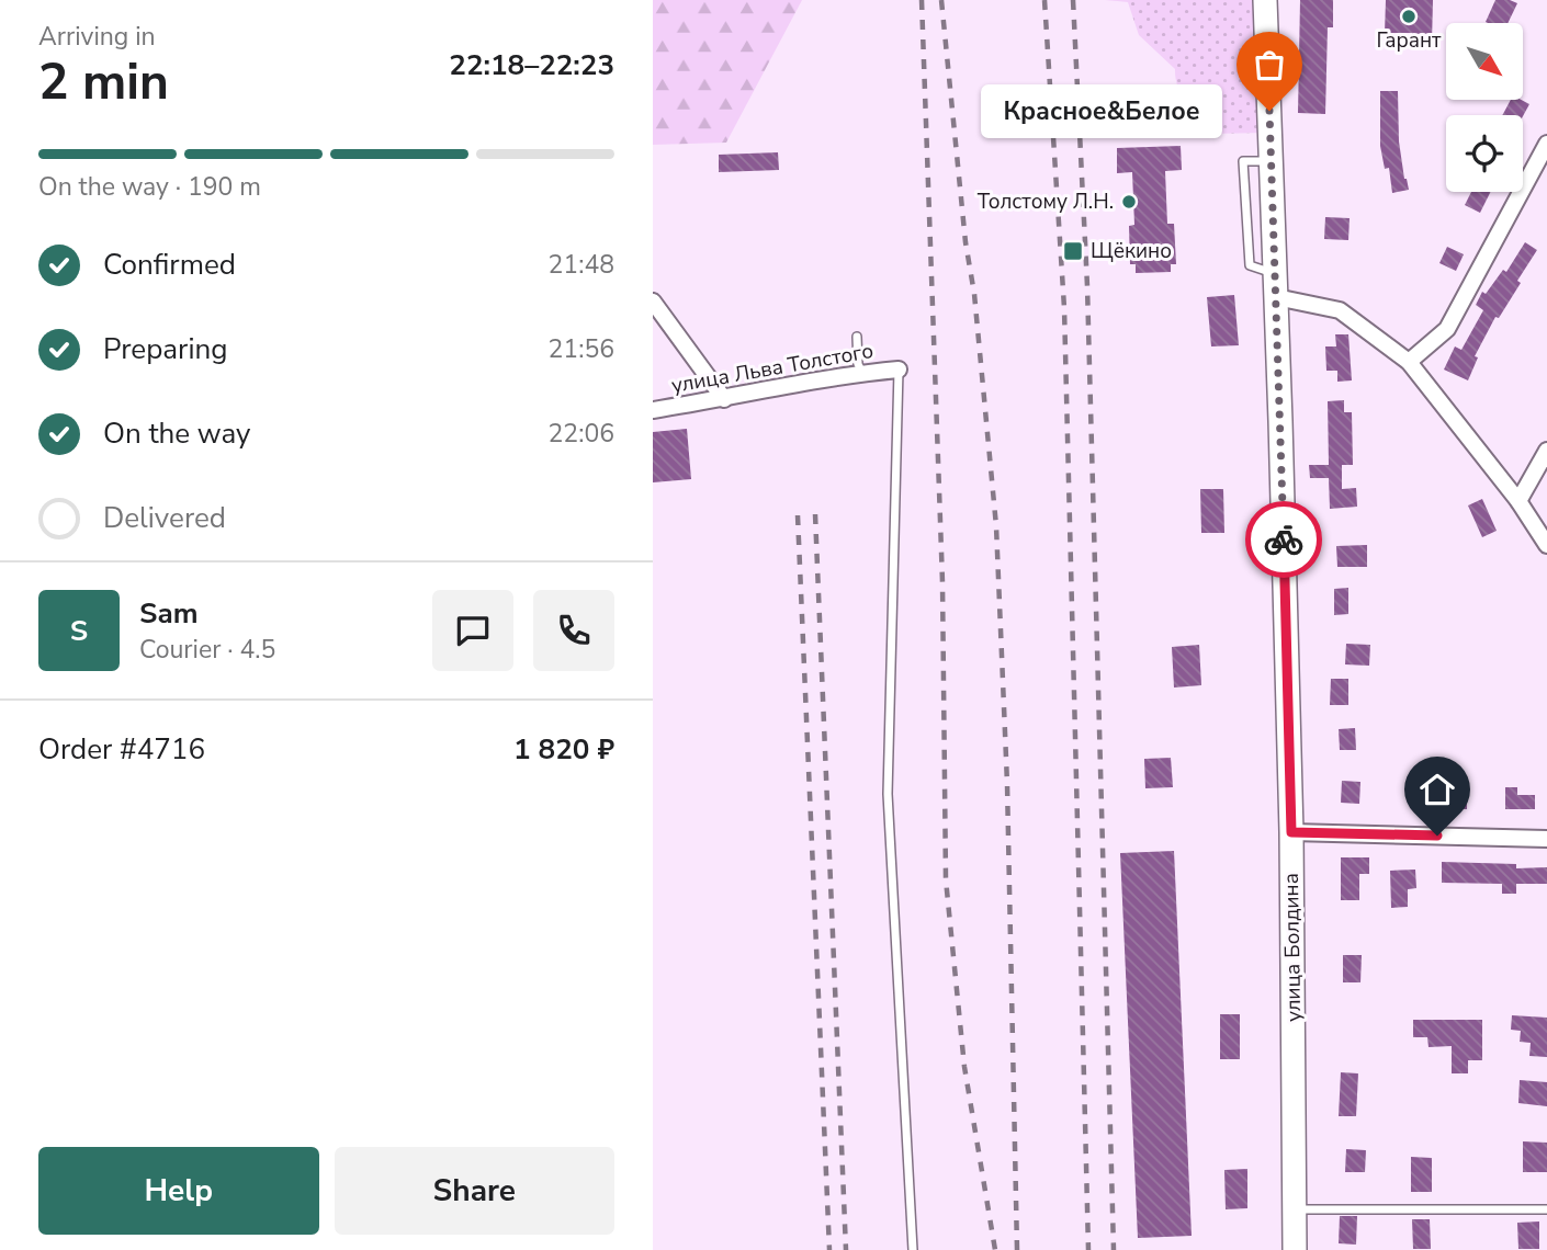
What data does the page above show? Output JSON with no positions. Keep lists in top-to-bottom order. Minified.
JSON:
{"streets":{"main road":["улица Болдина"],"street":["улица Льва Толстого"]},"places":{"other":["Гарант","Красное&Белое","Толстому Л.Н."],"transit":["Щёкино"]},"north":"bottom right","page":{"heading":["2 min","Arriving in","22:18–22:23"],"panel":["Sam","Courier · 4.5","Order #4716","1 820 ₽"],"bubble":"Красное&Белое","bar":"On the way · 190 m","list":[["Confirmed","21:48"],["Preparing","21:56"],["On the way","22:06"],"Delivered"],"round":"S","buttons":["Help","Share"]}}
